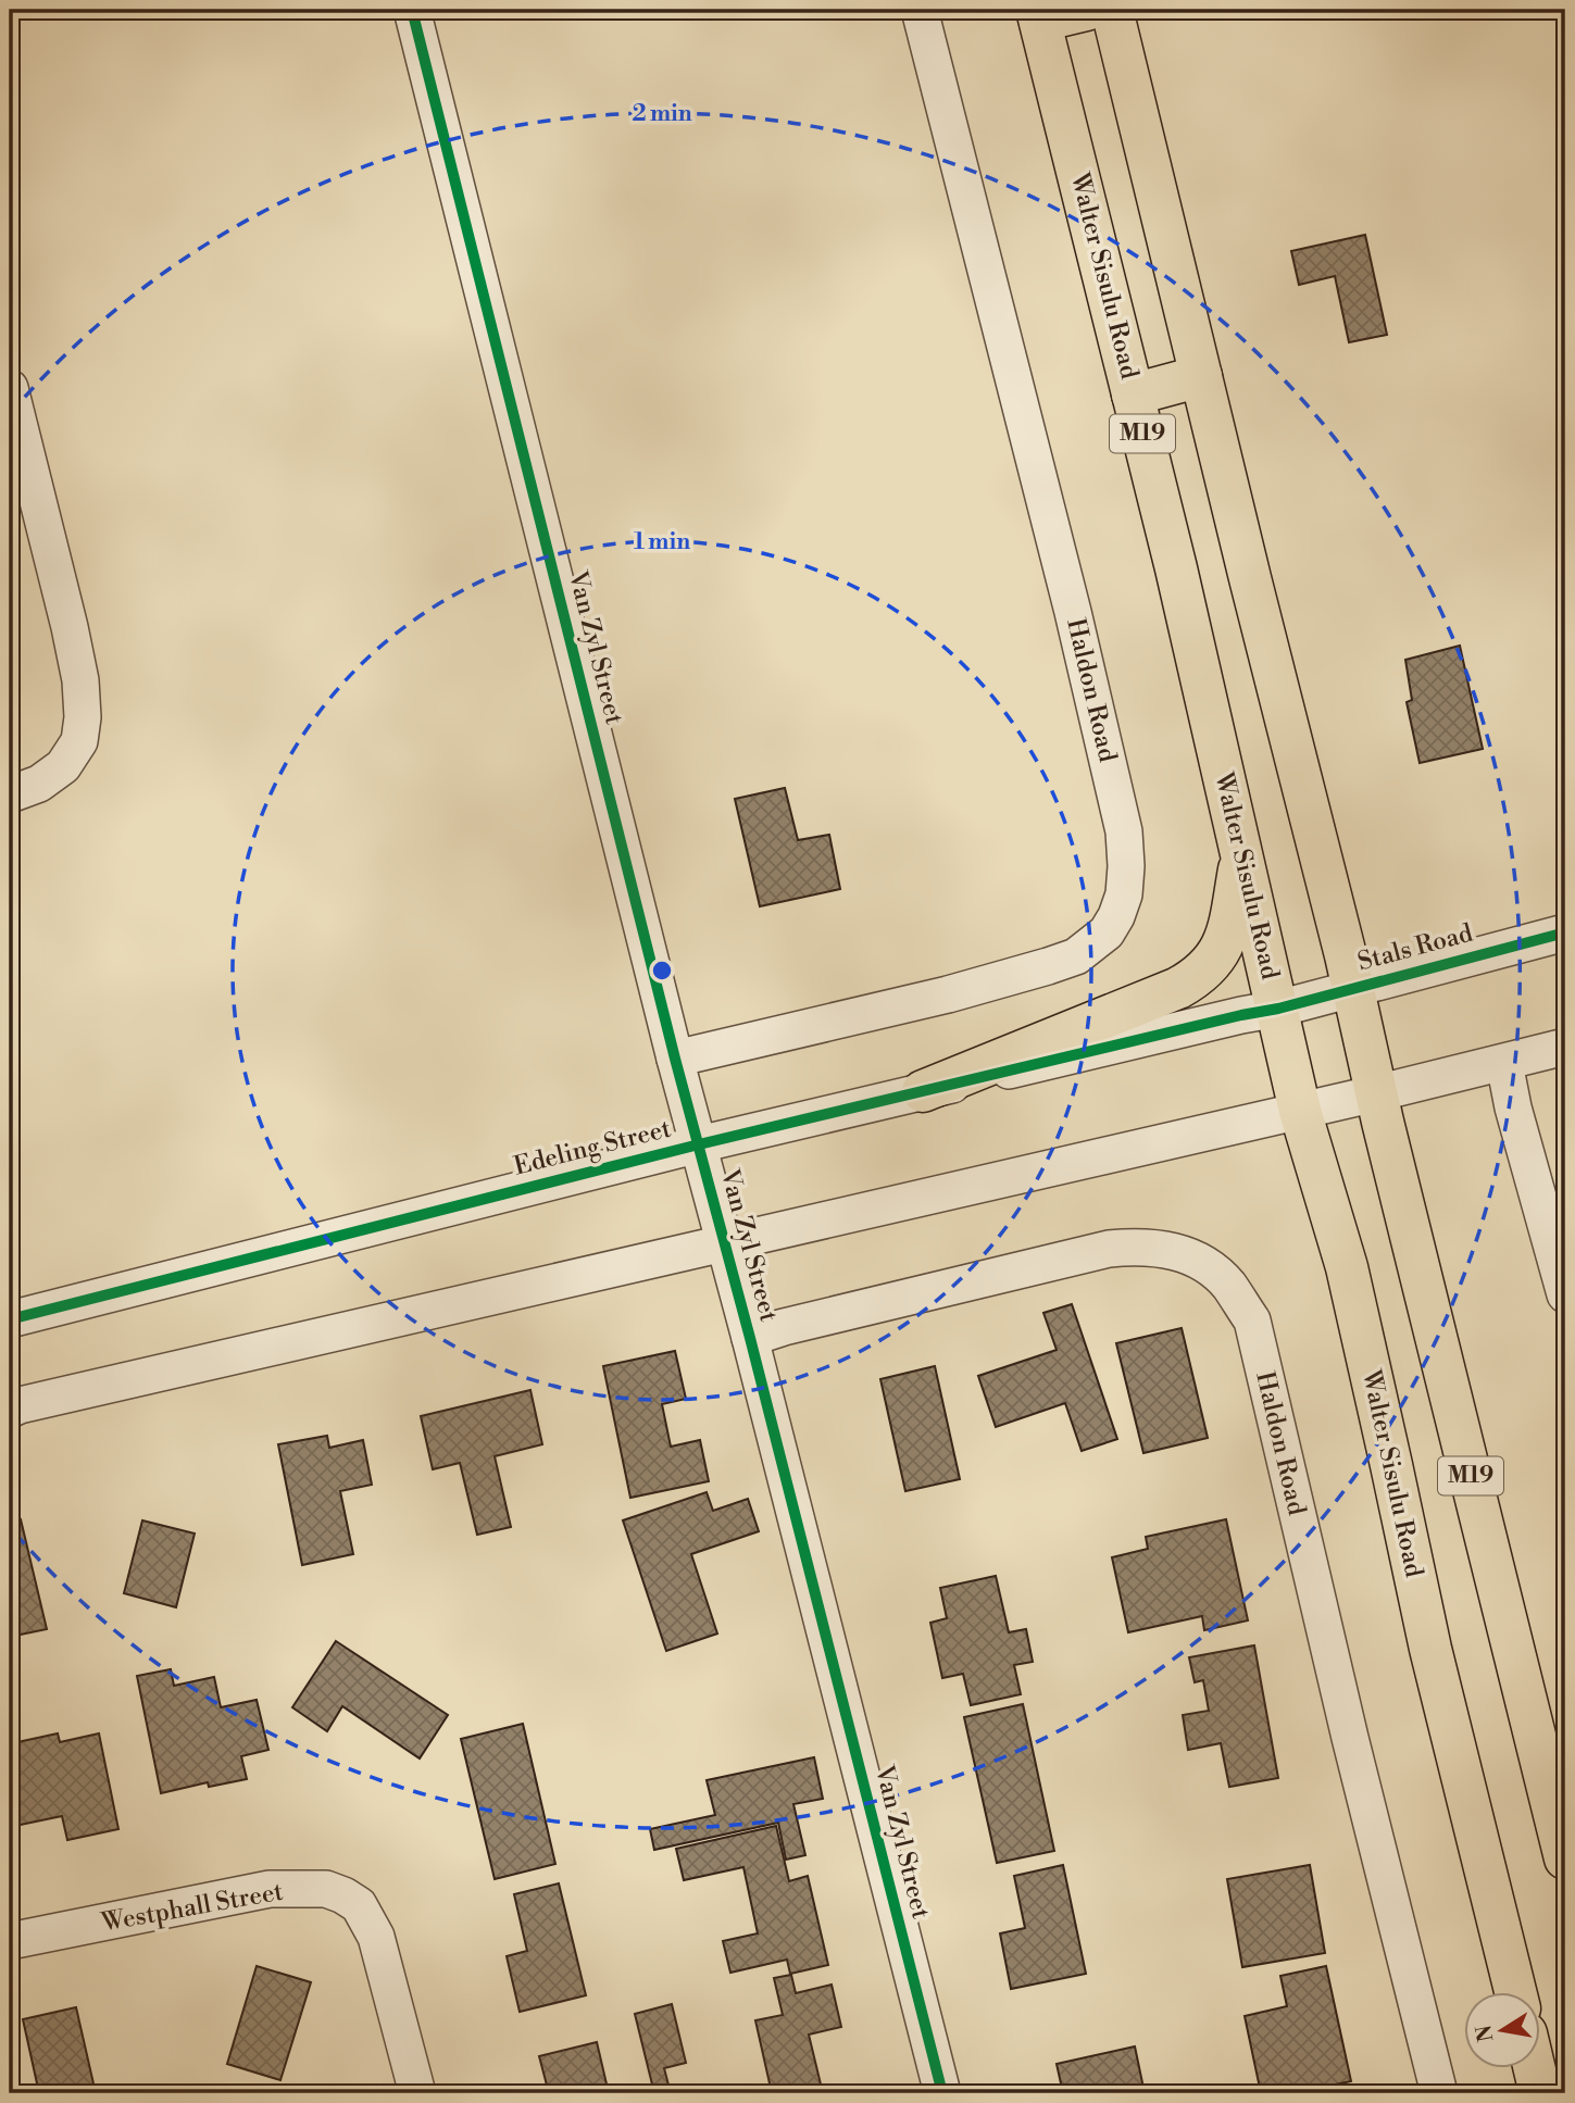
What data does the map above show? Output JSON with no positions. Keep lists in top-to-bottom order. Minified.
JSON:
{"streets":{"highway":["Walter Sisulu Road","M19"],"street":["Van Zyl Street","Haldon Road","Stals Road","Edeling Street","Westphall Street"]},"crossings":[["Walter Sisulu Road","Stals Road"],["Walter Sisulu Road","Edeling Street"],["M19","Stals Road"],["Van Zyl Street","Haldon Road"],["Van Zyl Street","Edeling Street"],["Stals Road","Edeling Street"]],"north":"left","rings":["2 min","1 min"]}
